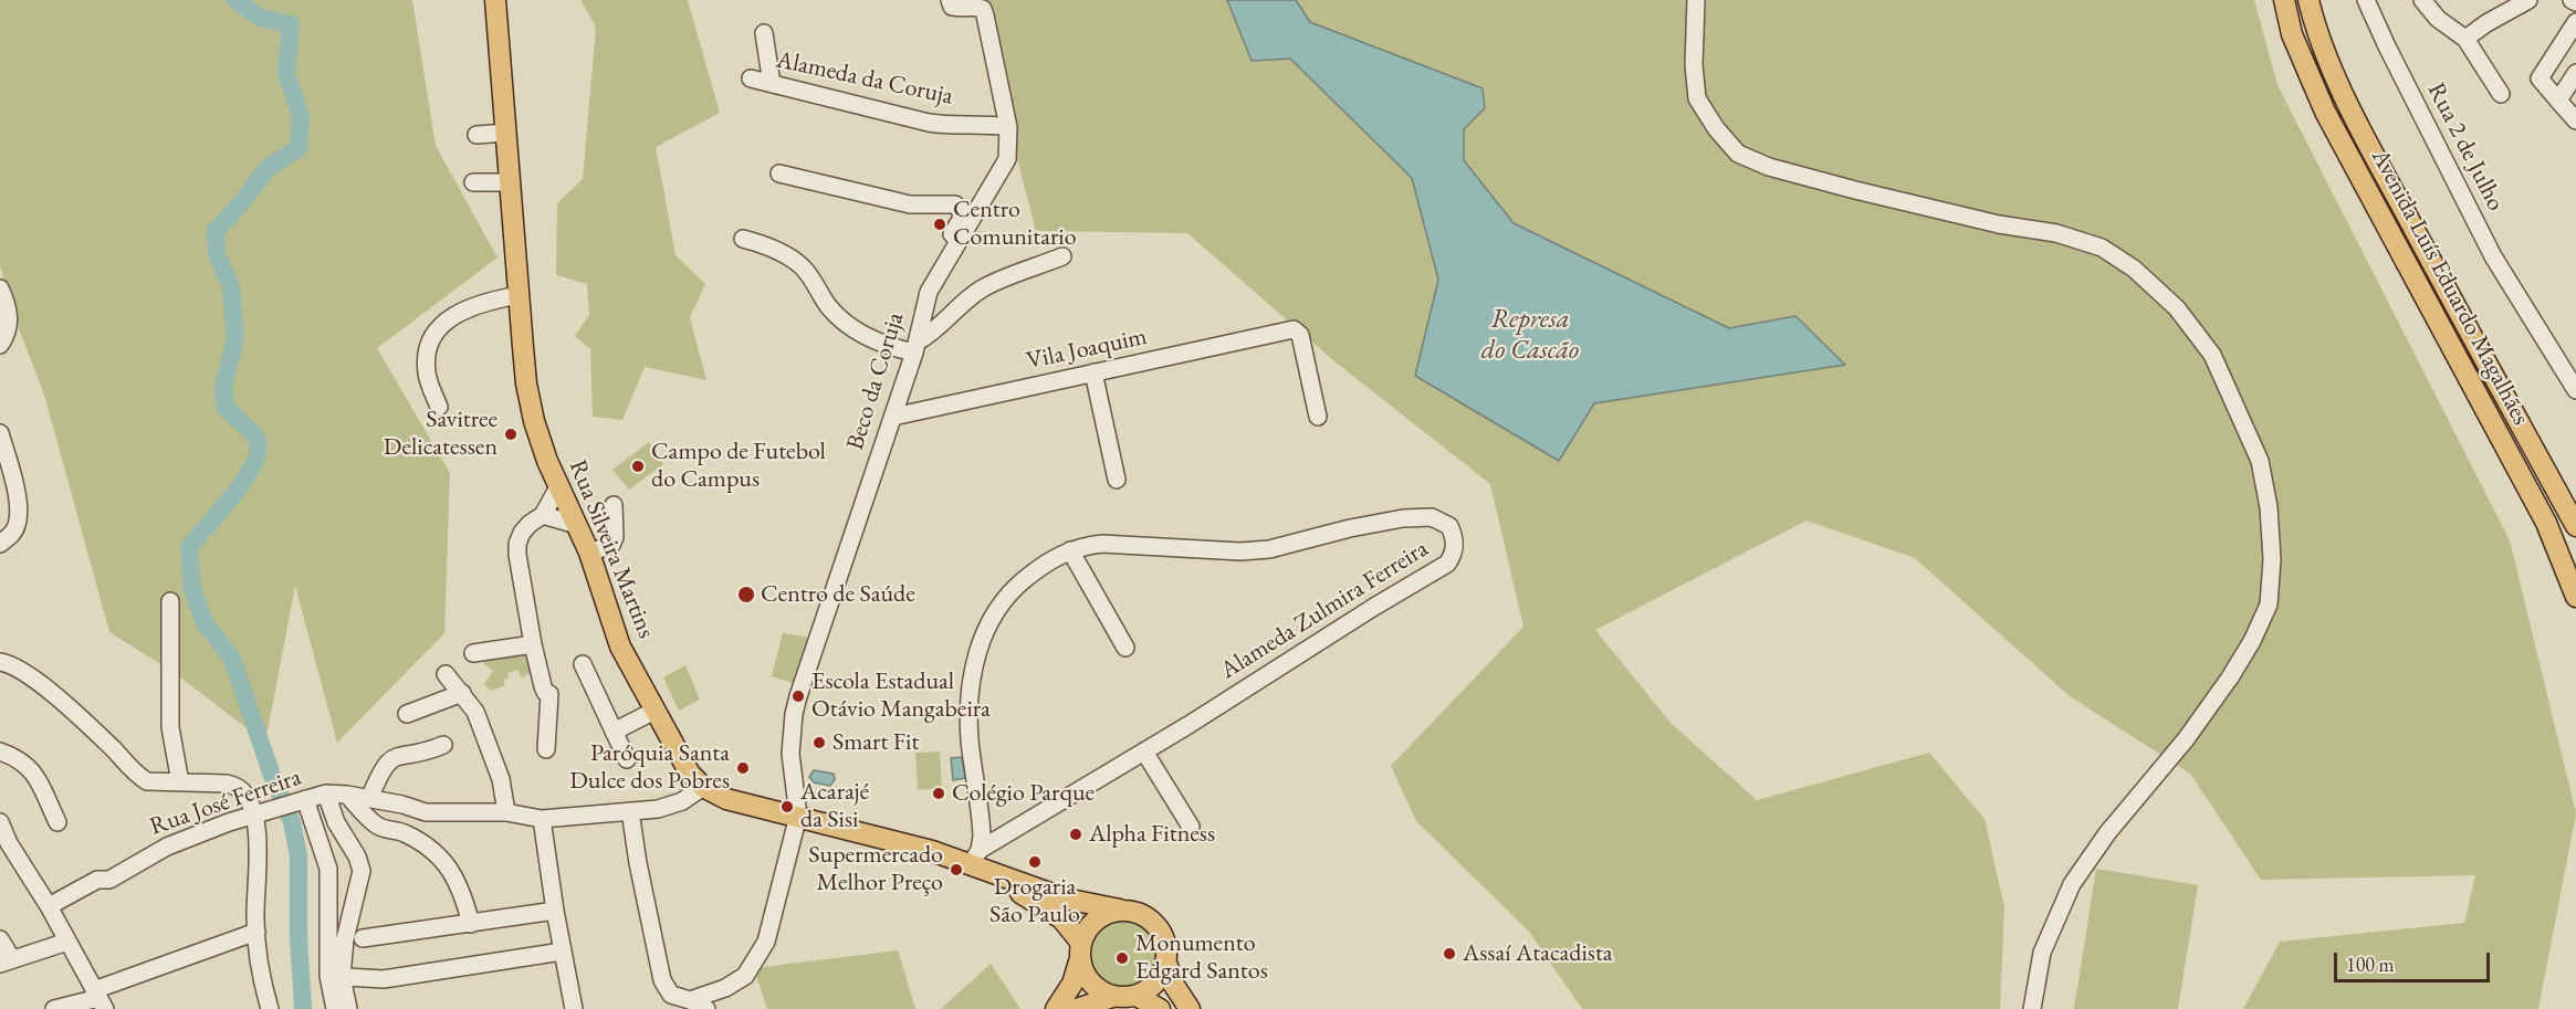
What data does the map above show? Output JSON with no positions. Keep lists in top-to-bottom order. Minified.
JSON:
{"streets":{"main road":["Avenida Luís Eduardo Magalhães","Rua Silveira Martins"],"street":["Alameda da Coruja","Rua 2 de Julho","Vila Joaquim","Beco da Coruja","Alameda Zulmira Ferreira","Rua José Ferreira"]},"crossings":[["Alameda da Coruja","Beco da Coruja"],["Vila Joaquim","Beco da Coruja"],["Beco da Coruja","Rua Silveira Martins"],["Rua Silveira Martins","Alameda Zulmira Ferreira"],["Rua Silveira Martins","Rua José Ferreira"]],"water":["Represa do Cascão"],"places":["Centro Comunitario","Savitree Delicatessen","Campo de Futebol do Campus","Centro de Saúde","Escola Estadual Otávio Mangabeira","Smart Fit","Paróquia Santa Dulce dos Pobres","Colégio Parque","Acarajé da Sisi","Alpha Fitness","Drogaria São Paulo","Supermercado Melhor Preço","Assaí Atacadista","Monumento Edgard Santos"],"scale_bar":"100 m"}
